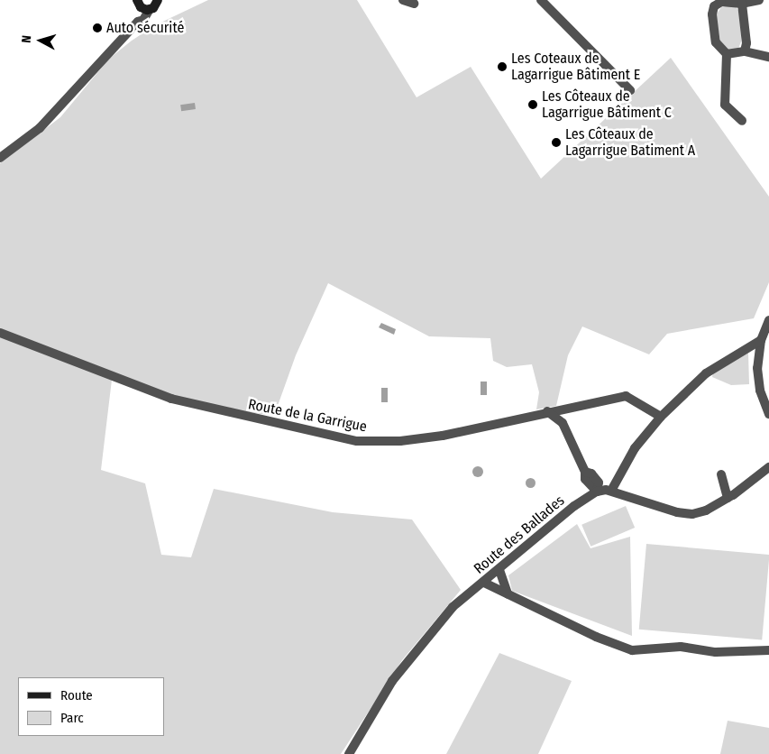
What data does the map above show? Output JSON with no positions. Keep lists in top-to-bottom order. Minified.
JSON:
{"streets":{"street":["Route de la Garrigue","Route des Ballades"]},"places":["Auto sécurité","Les Coteaux de Lagarrigue Bâtiment E","Les Côteaux de Lagarrigue Bâtiment C","Les Côteaux de Lagarrigue Batiment A"],"legend":["Route","Parc"],"north":"left"}
